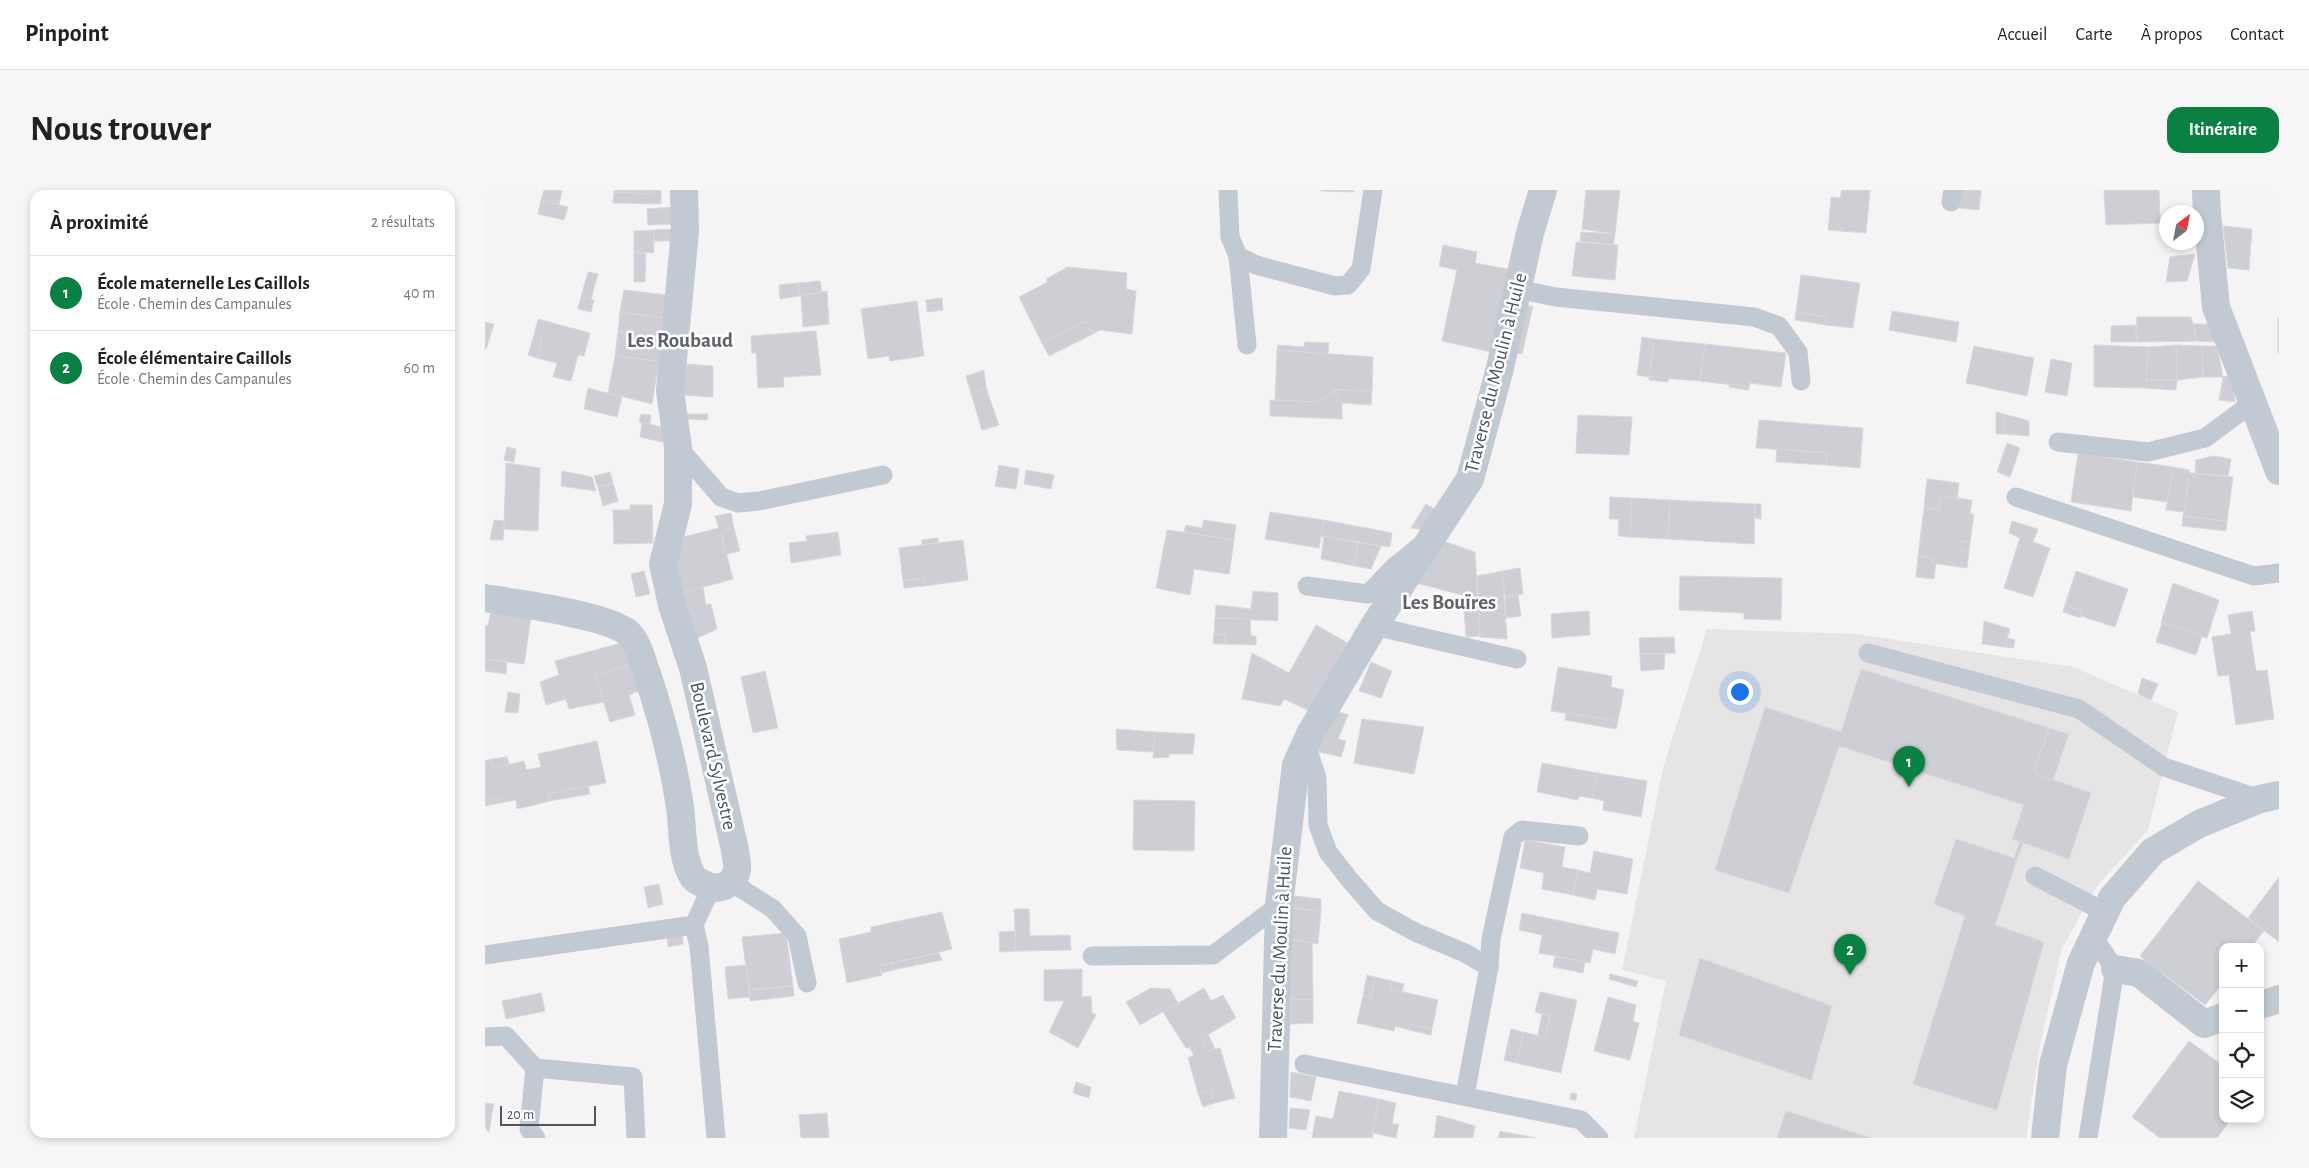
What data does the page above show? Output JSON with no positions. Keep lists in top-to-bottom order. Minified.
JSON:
{"streets":{"street":["Traverse du Moulin à Huile","Boulevard Sylvestre"]},"districts":["Les Roubaud","Les Bouïres"],"scale_bar":"20 m","north":"top right","page":{"header":"Pinpoint","nav":["Accueil","Carte","À propos","Contact"],"buttons":"Itinéraire","title":"Nous trouver","heading":["À proximité","2 résultats"],"list":[{"mark":"1","name":"École maternelle Les Caillols","note":"École · Chemin des Campanules","value":"40 m"},{"mark":"2","name":"École élémentaire Caillols","note":"École · Chemin des Campanules","value":"60 m"}],"pins":["1","2"],"map_buttons":["+","−"],"scale":"20 m"}}
